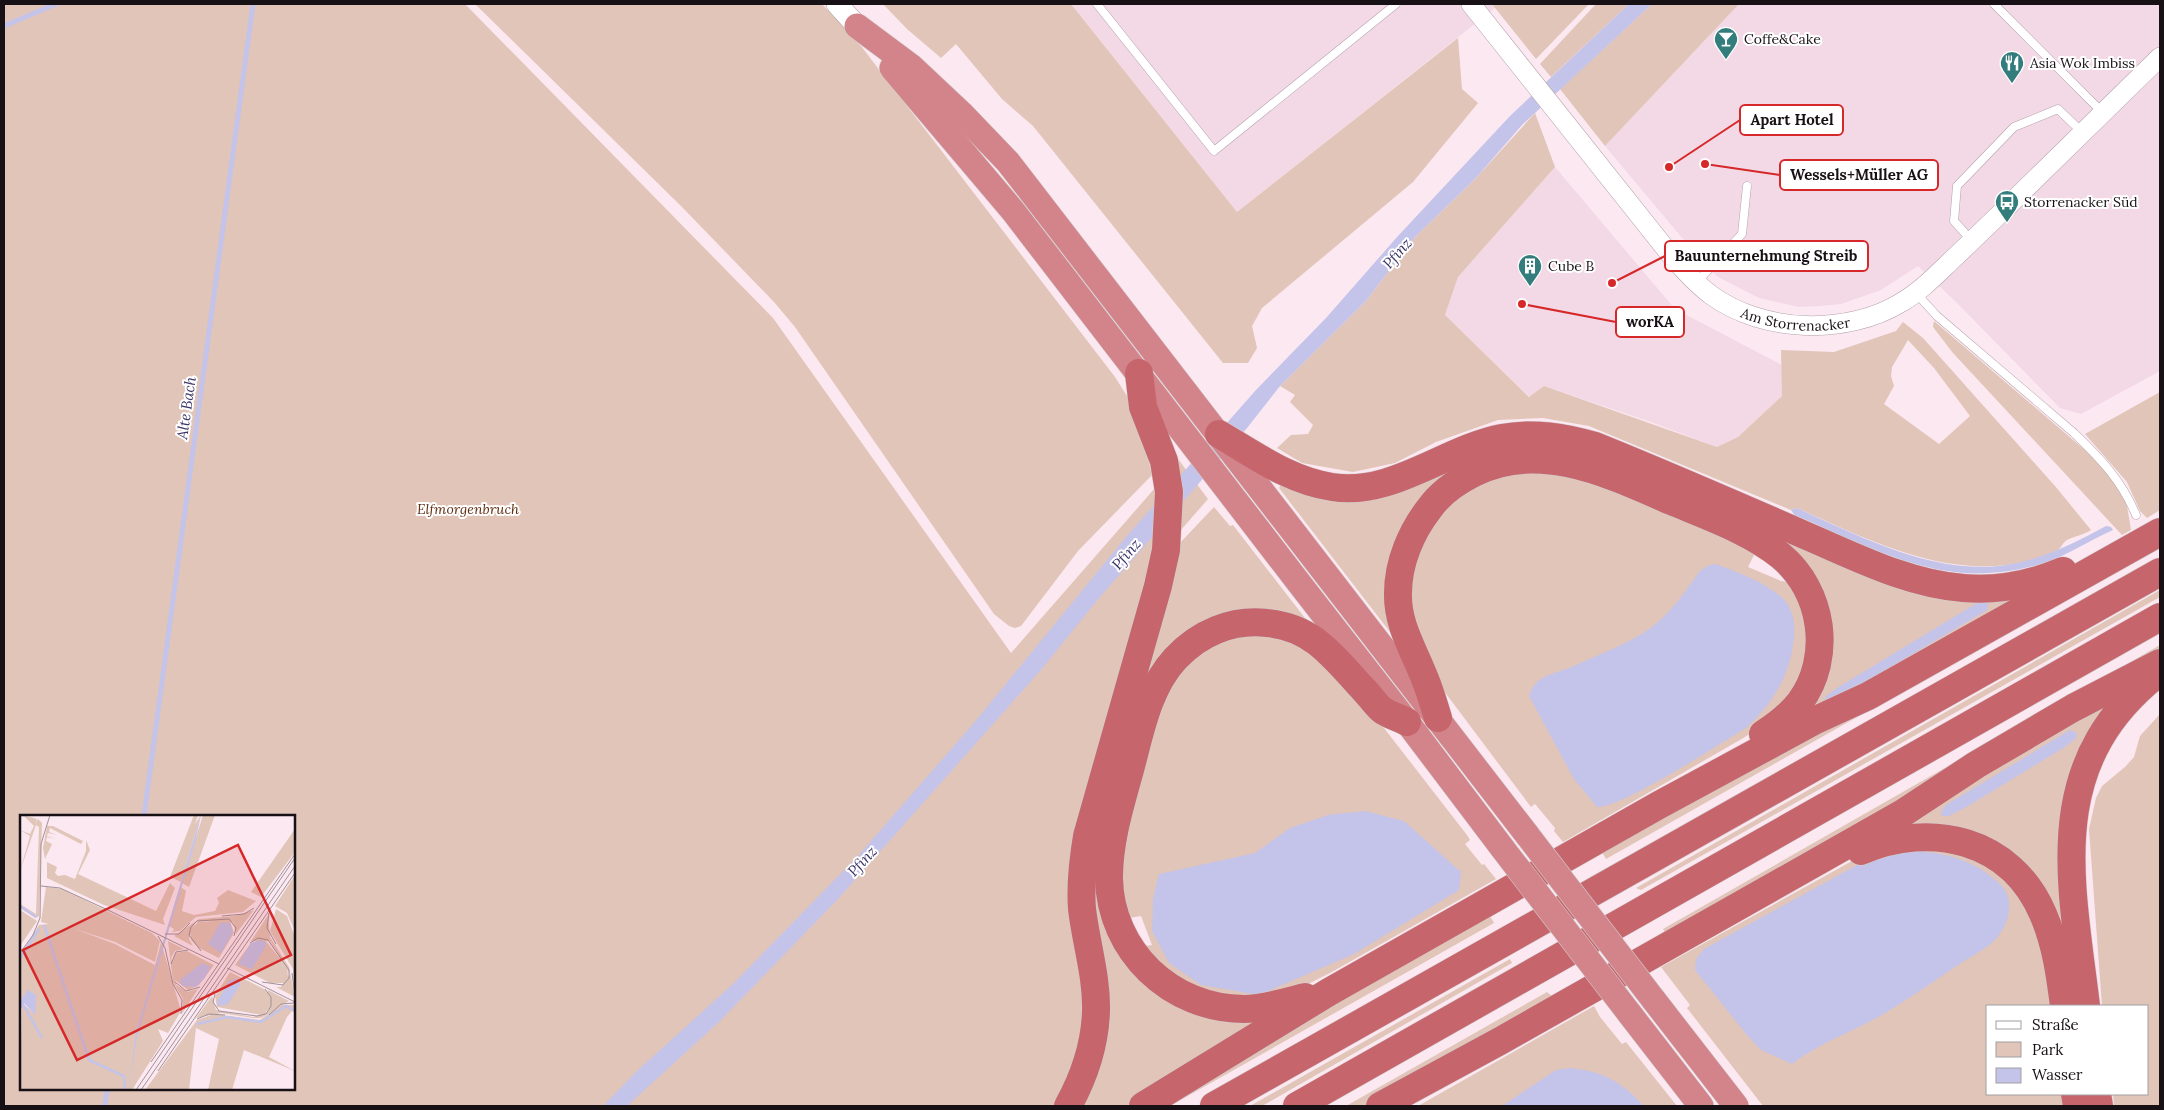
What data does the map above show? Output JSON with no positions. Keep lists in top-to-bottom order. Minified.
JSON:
{"streets":{"street":["Am Storrenacker"]},"water":["Pfinz","Alte Bach"],"parks":["Elfmorgenbruch"],"places":{"bar":["Coffe&Cake"],"restaurant":["Asia Wok Imbiss"],"other":["Wessels+Müller AG","Apart Hotel","Bauunternehmung Streib","worKA"],"bus stop":["Storrenacker Süd"],"building":["Cube B"]},"legend":["Straße","Park","Wasser"]}
